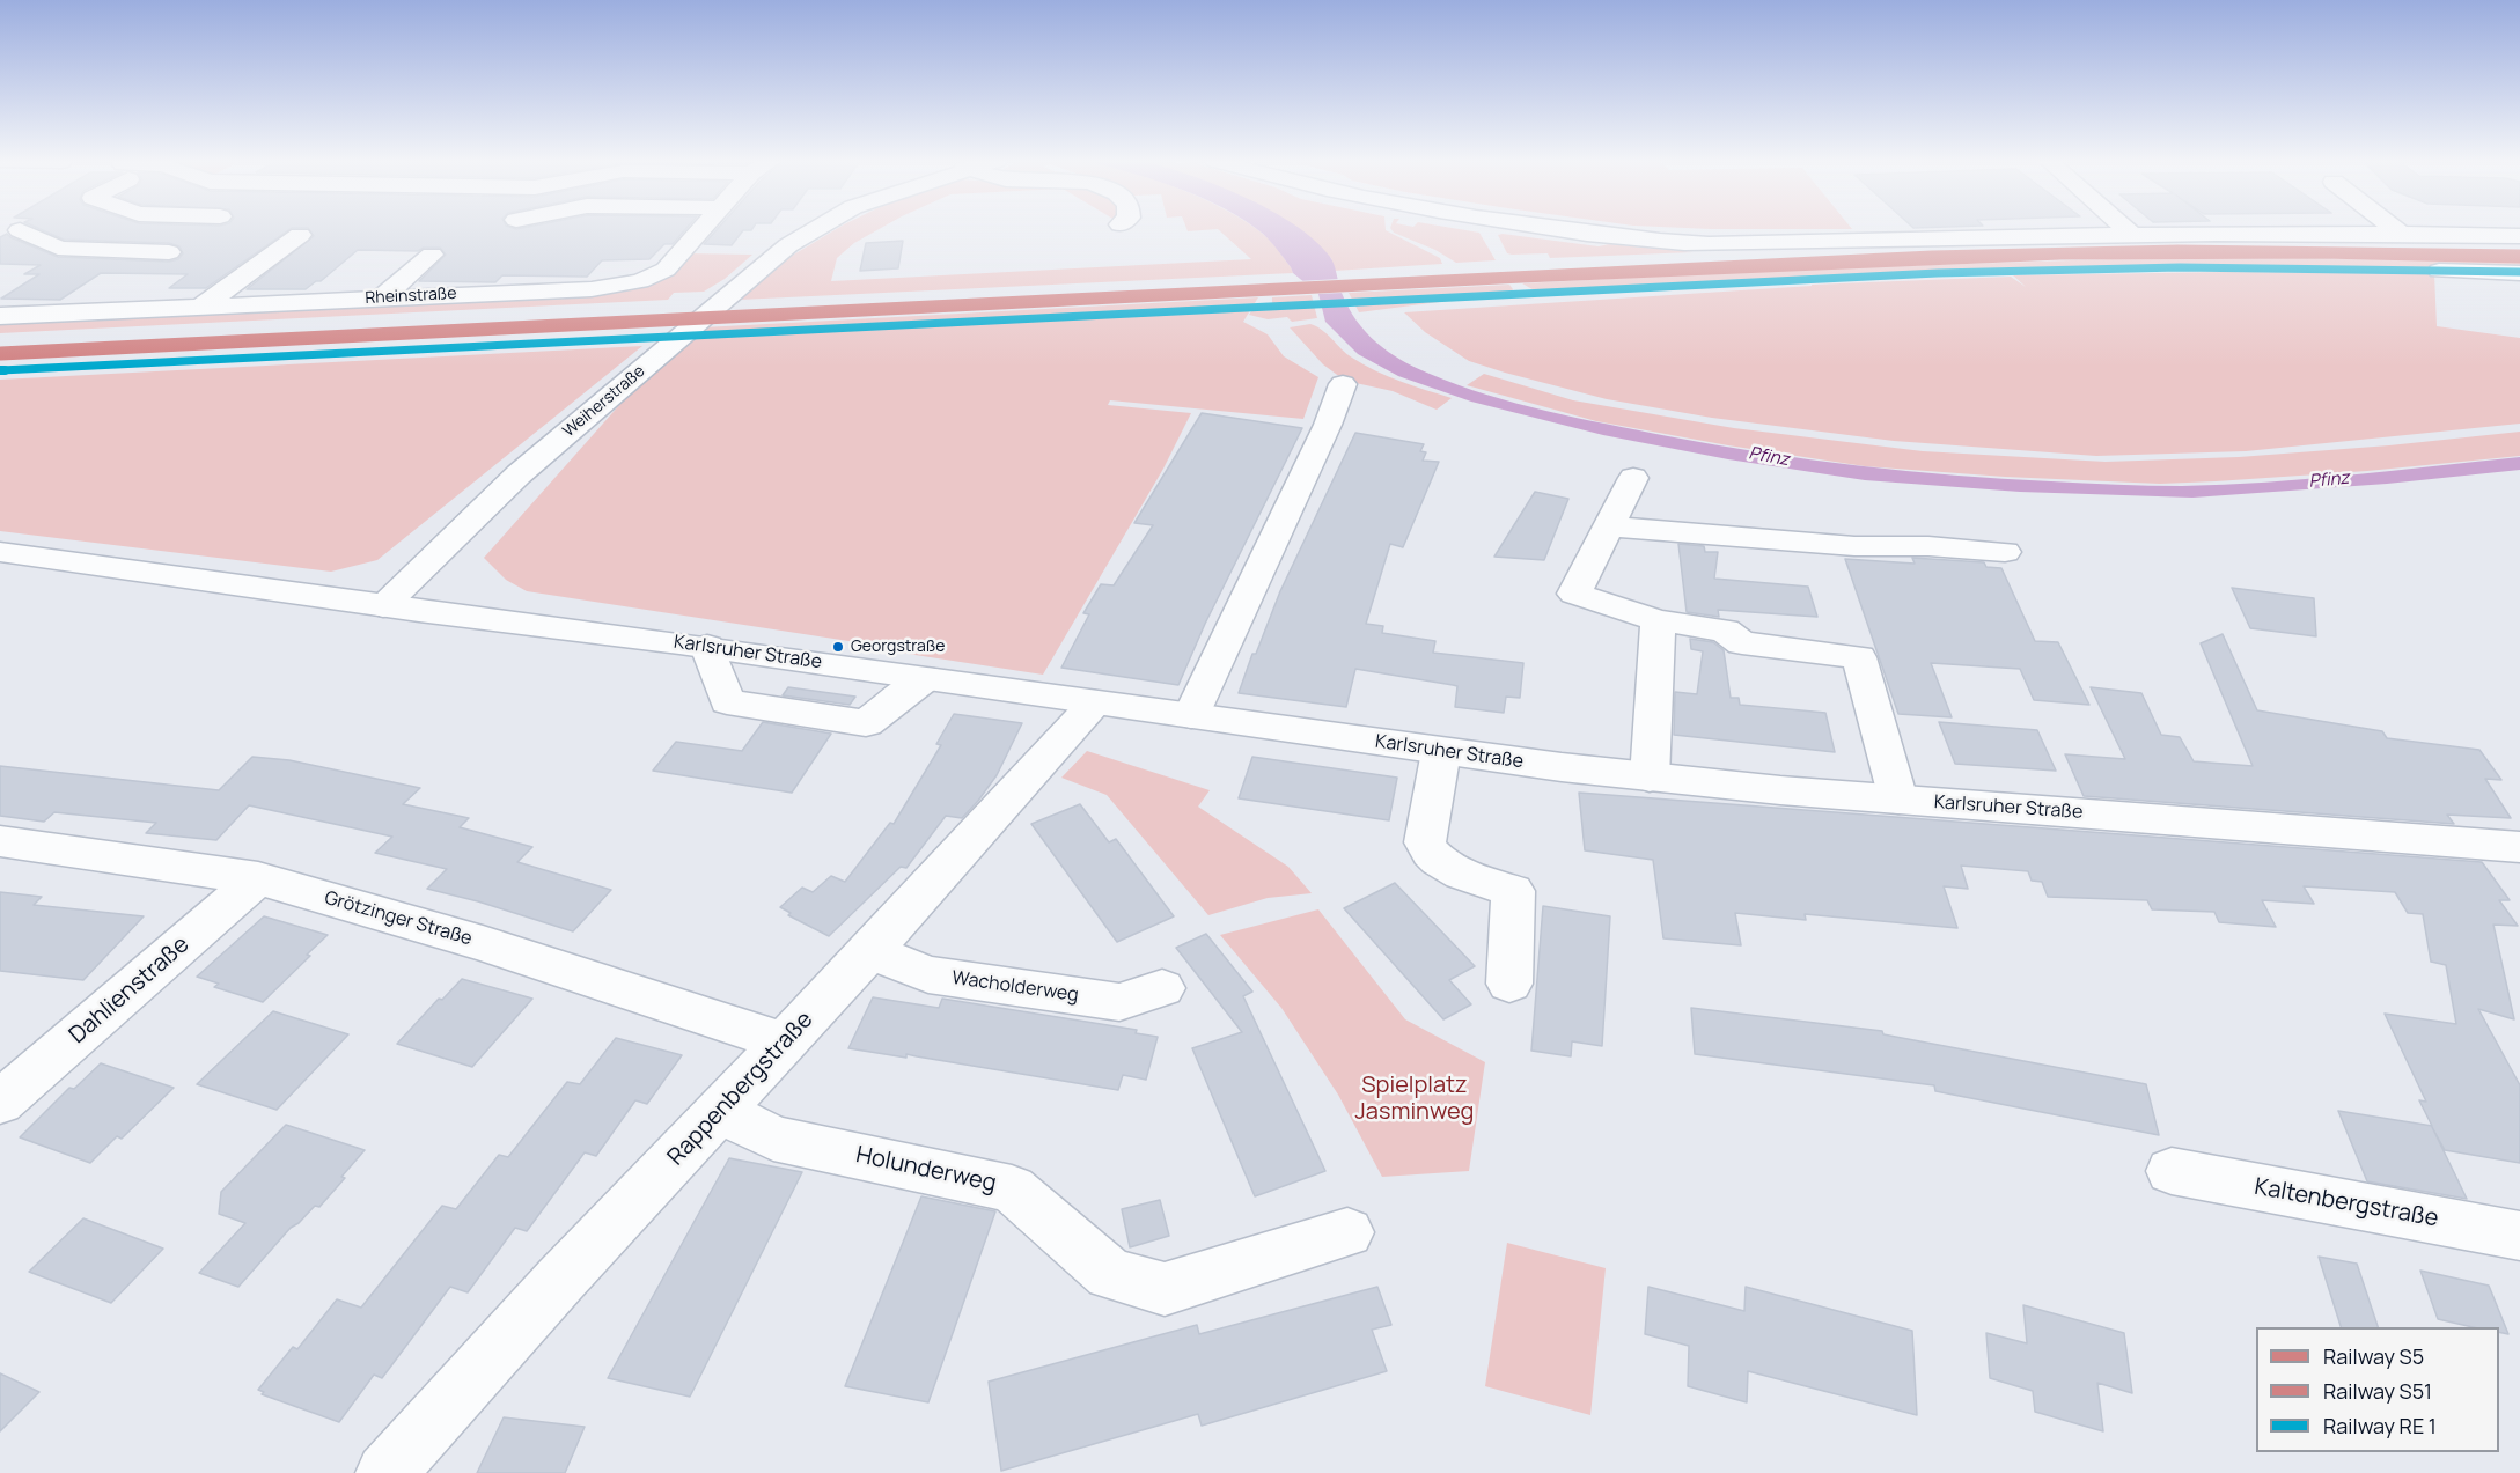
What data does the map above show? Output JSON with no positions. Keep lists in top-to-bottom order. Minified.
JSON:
{"streets":{"street":["Rheinstraße","Weiherstraße","Karlsruher Straße","Grötzinger Straße","Wacholderweg","Dahlienstraße","Rappenbergstraße","Holunderweg","Kaltenbergstraße"]},"crossings":[["Weiherstraße","Karlsruher Straße"],["Karlsruher Straße","Rappenbergstraße"],["Grötzinger Straße","Dahlienstraße"],["Grötzinger Straße","Rappenbergstraße"],["Wacholderweg","Rappenbergstraße"],["Rappenbergstraße","Holunderweg"]],"water":["Pfinz"],"parks":["Spielplatz Jasminweg"],"places":["Georgstraße"],"lines":["rail line S5","rail line S51"],"legend":["Railway S5","Railway S51","Railway RE 1"]}
